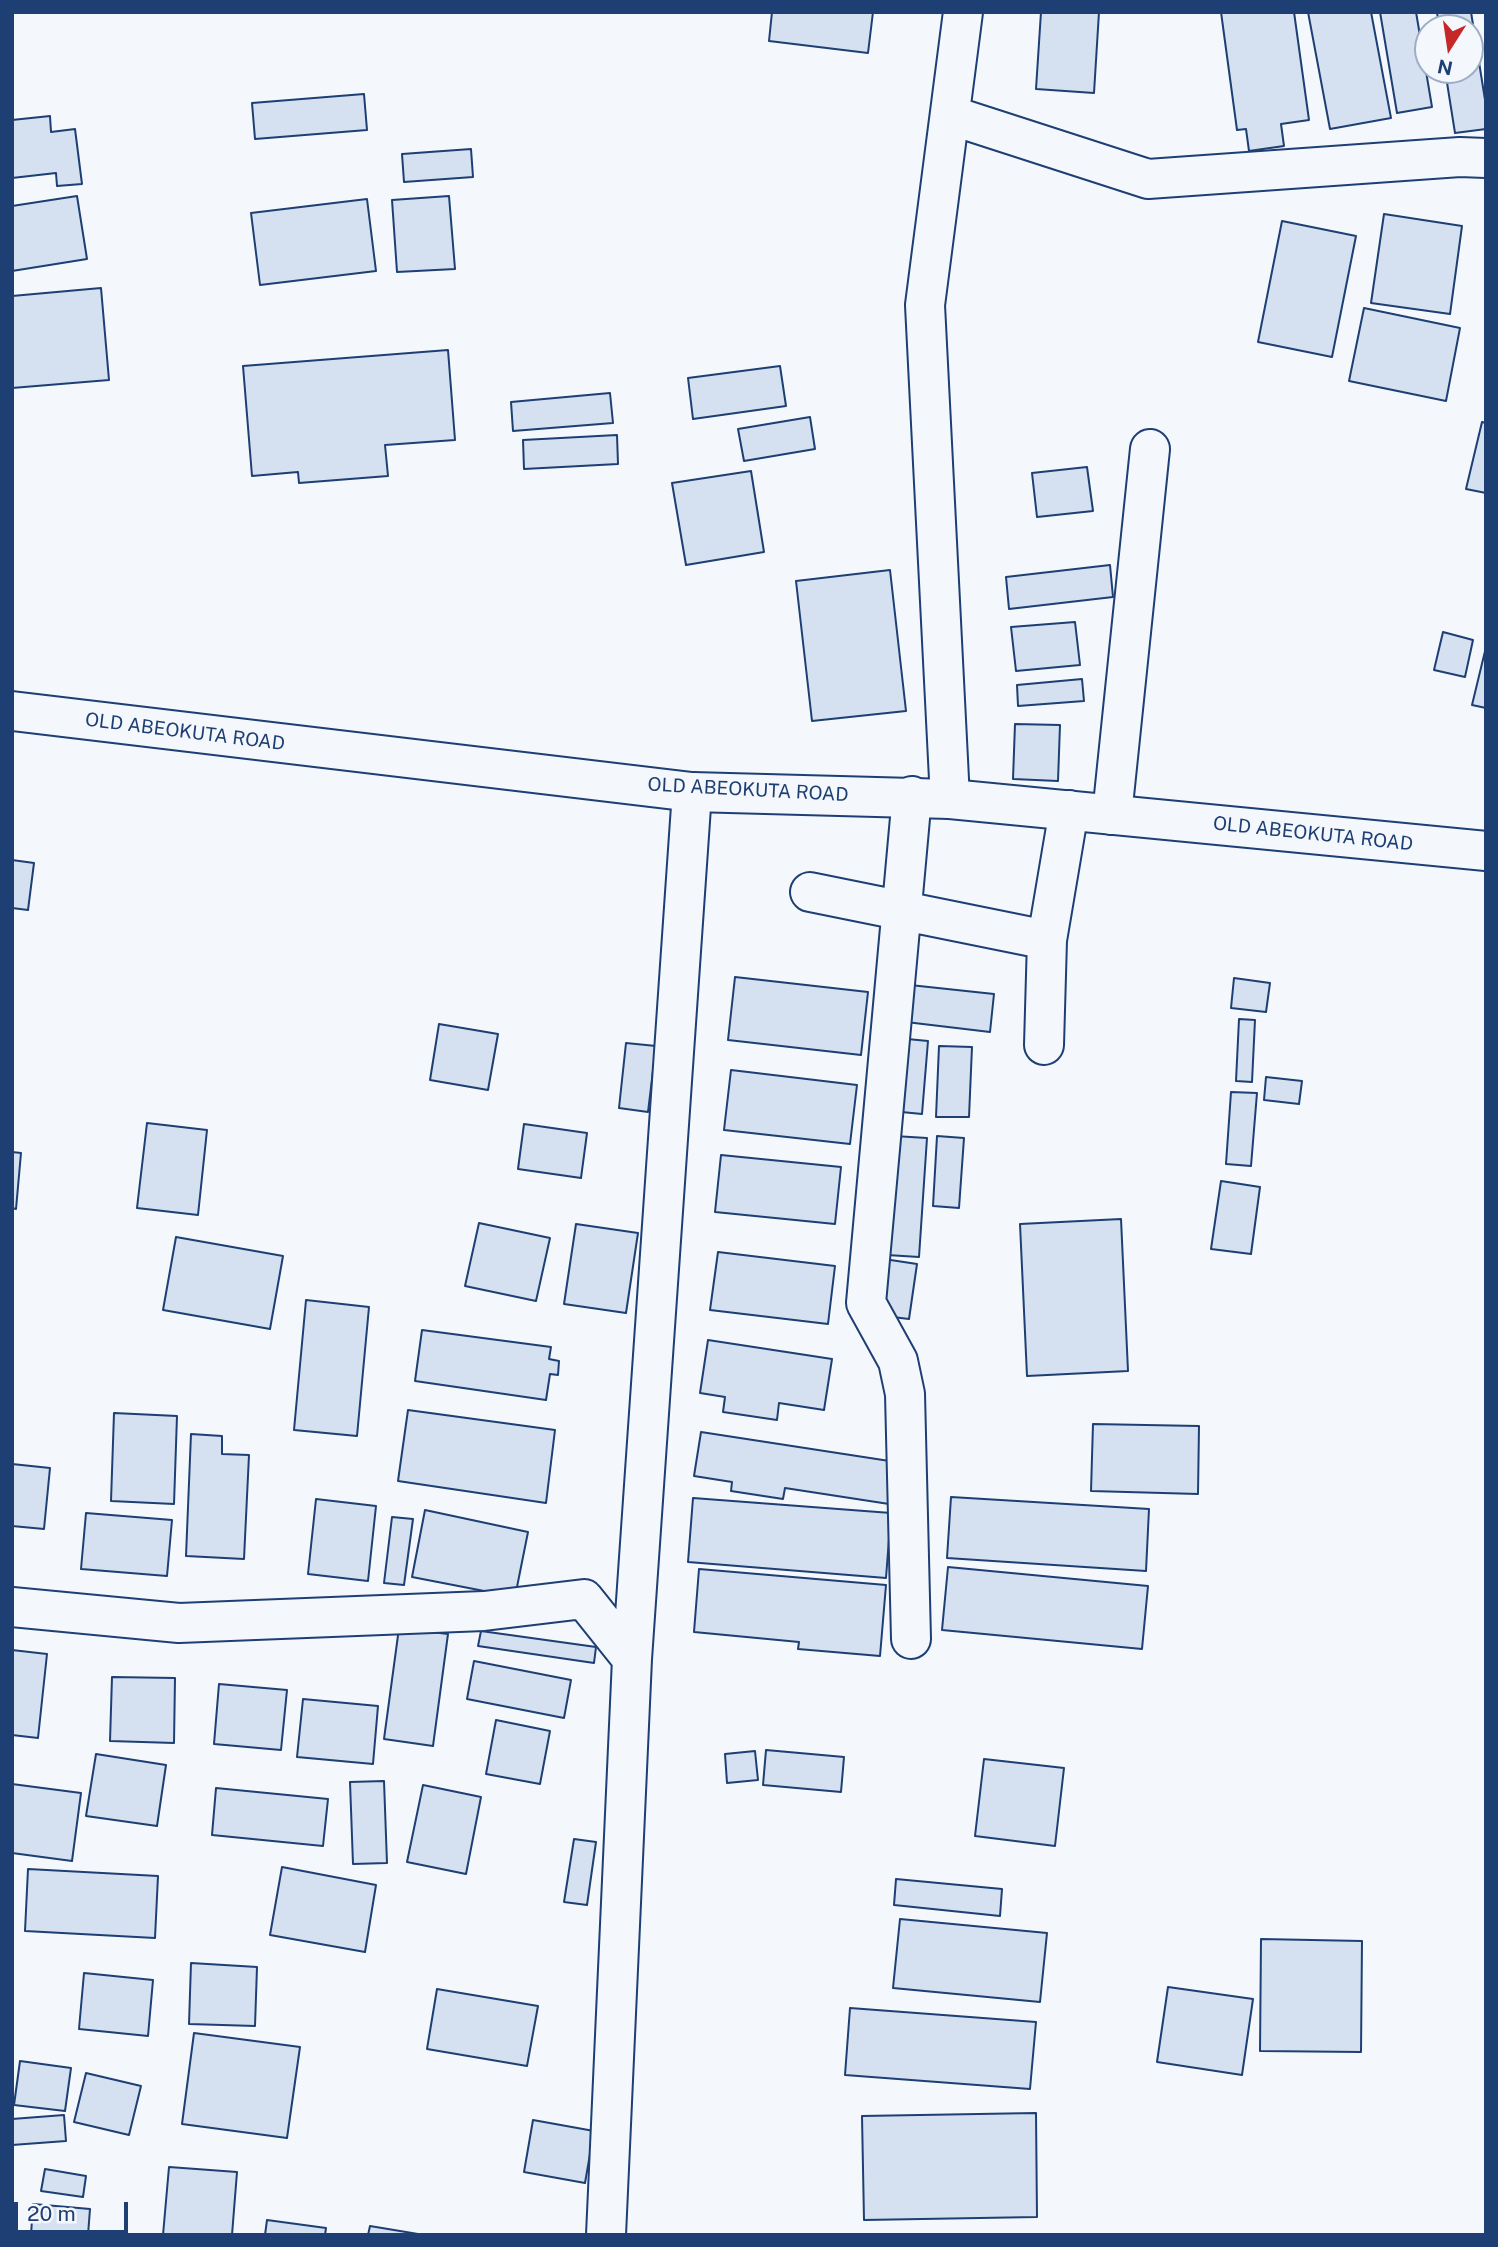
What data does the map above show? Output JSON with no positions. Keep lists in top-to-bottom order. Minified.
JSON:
{"streets":{"main road":["OLD ABEOKUTA ROAD"]},"scale_bar":"20 m","north":"bottom"}
